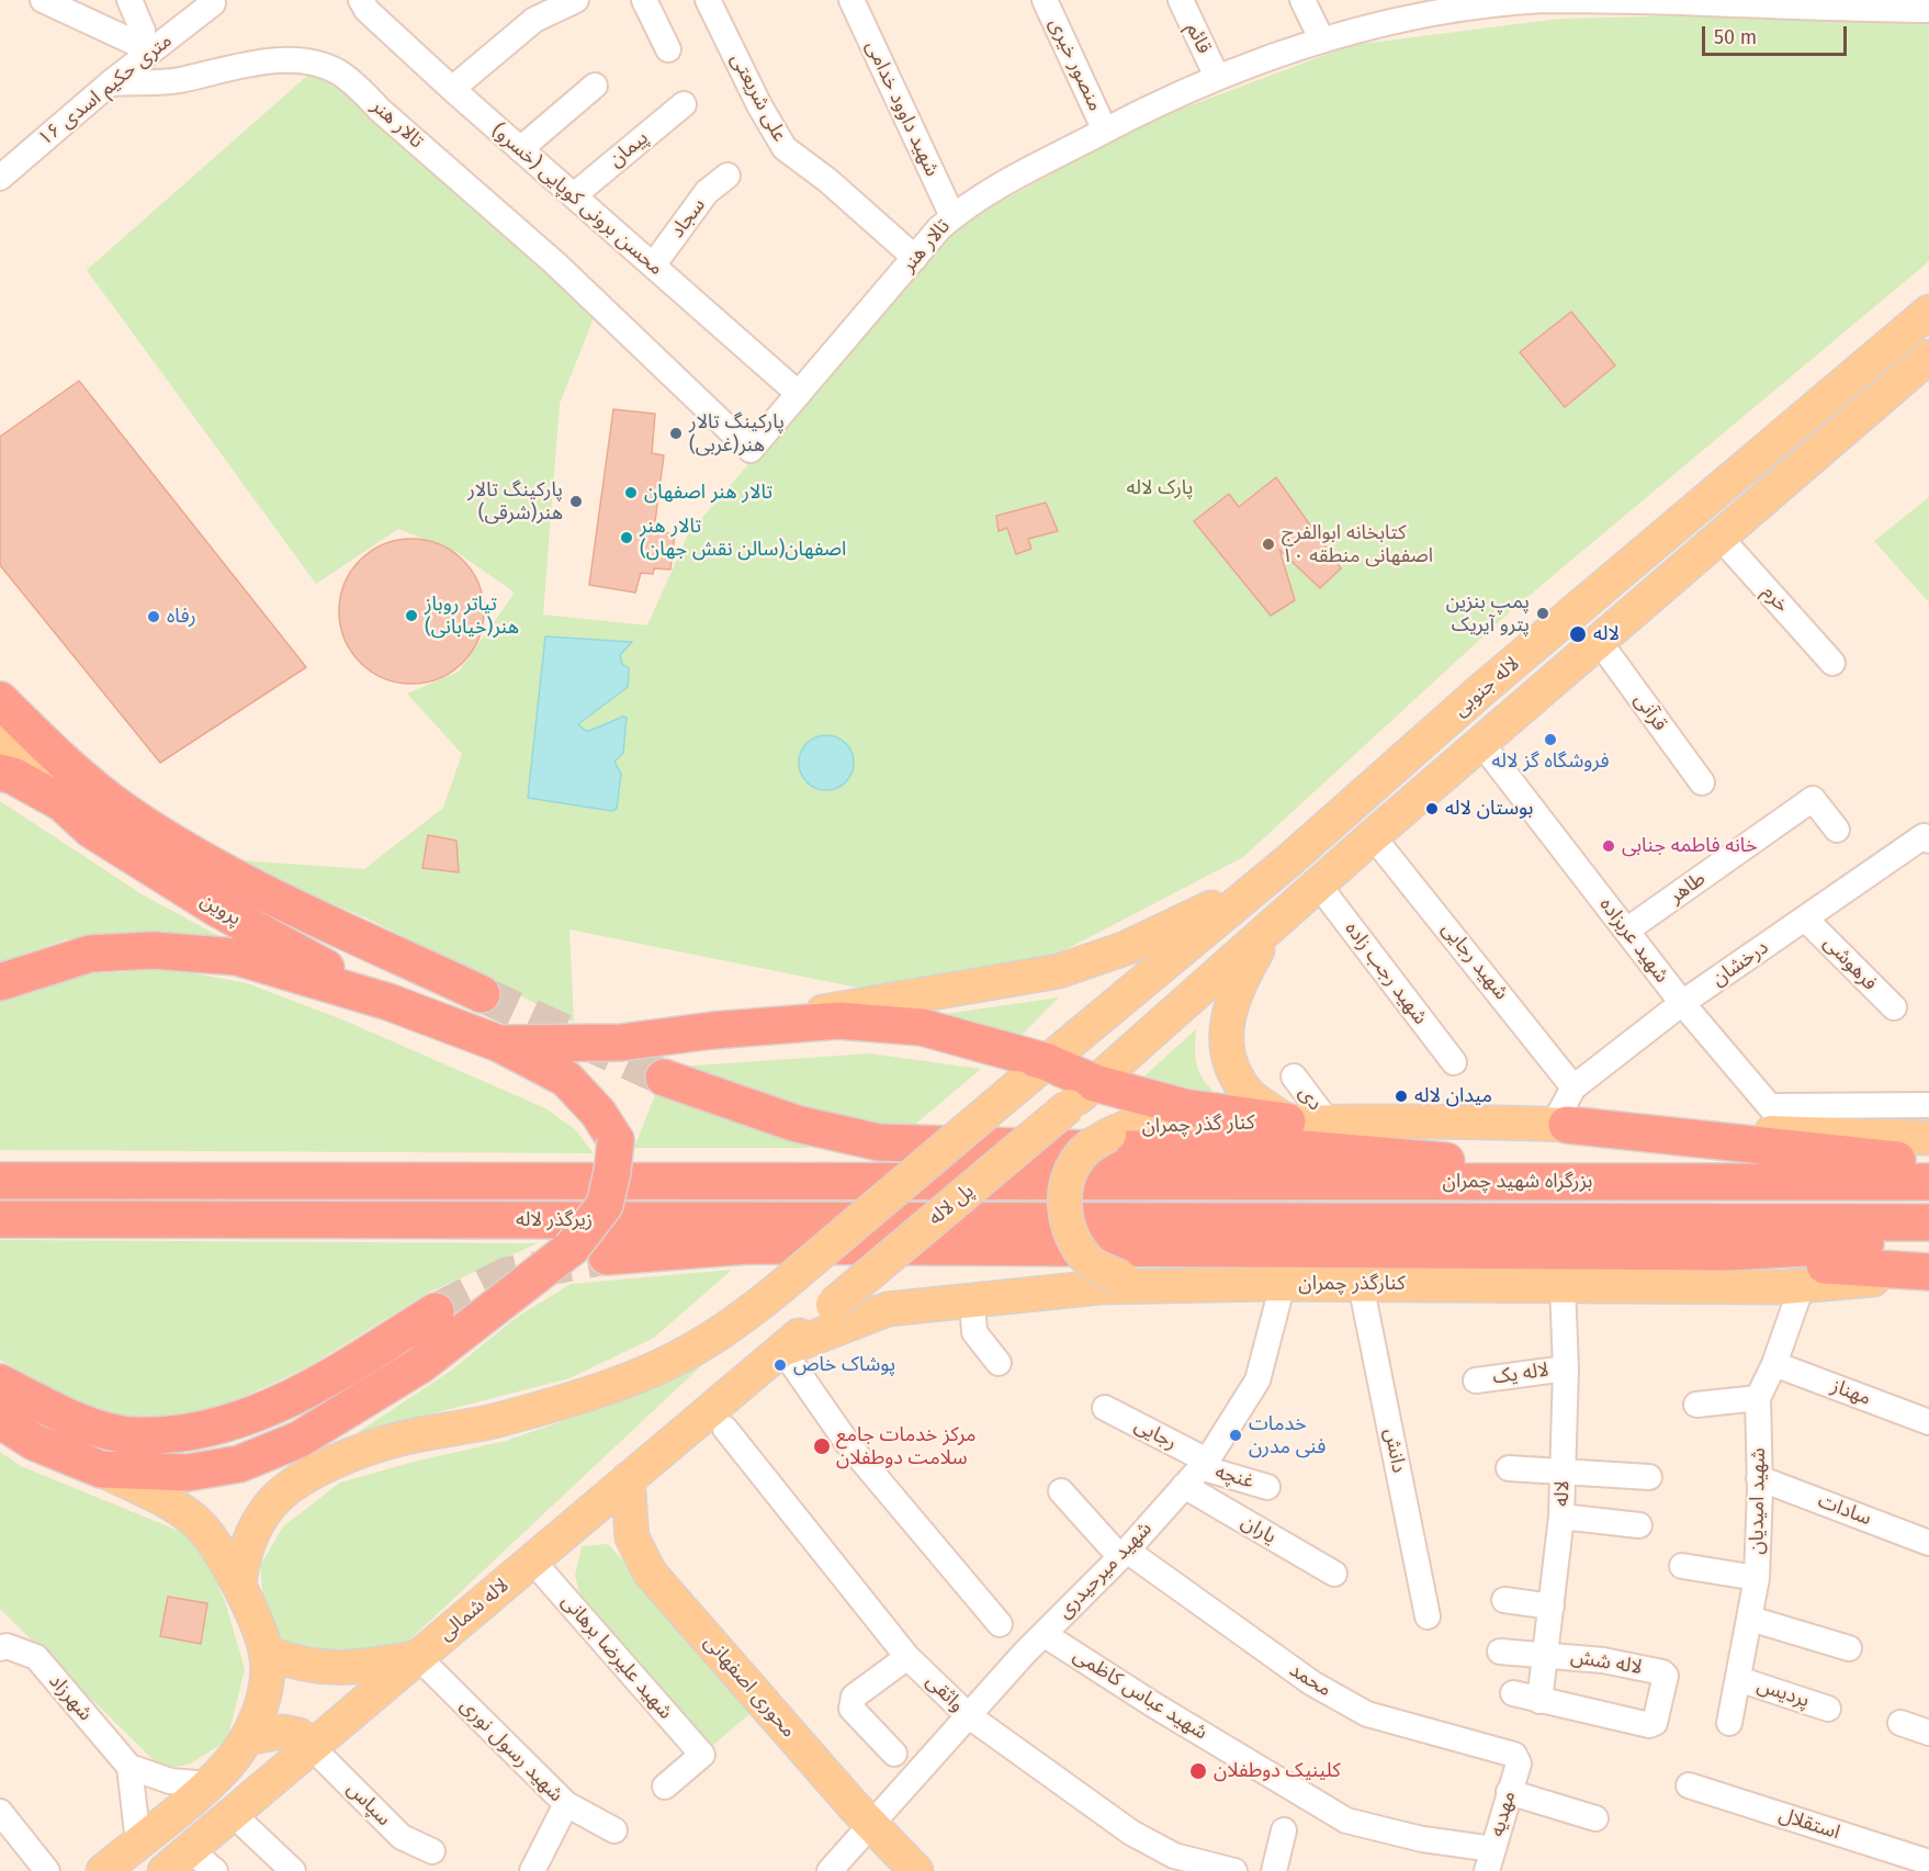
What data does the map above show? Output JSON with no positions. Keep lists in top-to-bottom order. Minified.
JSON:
{"streets":{"highway":["پروین","بزرگراه شهید چمران","زیرگذر لاله"],"main road":["لاله جنوبی","کنار گذر چمران","پل لاله","کنارگذر چمران","لاله شمالی","محوری اصفهانی"],"street":["قائم","منصور خیری","۱۶ متری حکیم اسدی","علی شریعتی","شهید داوود خدامی","تالار هنر","پیمان","محسن برونی کوپایی (خسرو)","سجاد","خرم","قرآنی","طاهر","شهید عربزاده","شهید رجایی","درخشان","فرهوشی","شهید رجب زاده","دی","لاله یک","مهناز","رجایی","دانش","غنچه","لاله","شهید امیدیان","سادات","یاران","شهید میرحیدری","شهید علیرضا برهانی","لاله شش","محمد","واثقی","پردیس","شهید عباس کاظمی","شهرزاد","شهید رسول نوری","سپاس","مهدیه","استقلال"]},"crossings":[["قائم","تالار هنر"],["منصور خیری","تالار هنر"],["۱۶ متری حکیم اسدی","تالار هنر"],["علی شریعتی","تالار هنر"],["شهید داوود خدامی","تالار هنر"],["تالار هنر","محسن برونی کوپایی (خسرو)"],["پیمان","محسن برونی کوپایی (خسرو)"],["محسن برونی کوپایی (خسرو)","سجاد"],["خرم","لاله جنوبی"],["لاله جنوبی","قرآنی"],["لاله جنوبی","شهید عربزاده"],["لاله جنوبی","شهید رجایی"],["لاله جنوبی","شهید رجب زاده"],["لاله جنوبی","پل لاله"],["طاهر","شهید عربزاده"],["شهید عربزاده","درخشان"],["شهید رجایی","درخشان"],["درخشان","فرهوشی"],["کنار گذر چمران","کنارگذر چمران"],["بزرگراه شهید چمران","زیرگذر لاله"],["پل لاله","کنارگذر چمران"],["پل لاله","لاله شمالی"],["کنارگذر چمران","دانش"],["کنارگذر چمران","لاله"],["کنارگذر چمران","شهید امیدیان"],["کنارگذر چمران","شهید میرحیدری"],["کنارگذر چمران","لاله شمالی"],["لاله یک","لاله"],["مهناز","شهید امیدیان"],["رجایی","غنچه"],["رجایی","شهید میرحیدری"],["غنچه","شهید میرحیدری"],["لاله","لاله شش"],["شهید امیدیان","سادات"],["شهید امیدیان","پردیس"],["یاران","شهید میرحیدری"],["شهید میرحیدری","محمد"],["شهید میرحیدری","محوری اصفهانی"],["شهید میرحیدری","واثقی"],["شهید میرحیدری","شهید عباس کاظمی"],["لاله شمالی","شهید علیرضا برهانی"],["لاله شمالی","محوری اصفهانی"],["لاله شمالی","شهید رسول نوری"],["لاله شمالی","سپاس"],["محمد","مهدیه"],["شهید عباس کاظمی","مهدیه"]],"parks":["پارک لاله"],"places":["پارکینگ تالار هنر(غربی)","تالار هنر اصفهان","پارکینگ تالار هنر(شرقی)","تالار هنر اصفهان(سالن نقش جهان)","کتابخانه ابوالفرج اصفهانی منطقه ۱۰","پمپ بنزین پترو آیریک","تیاتر روباز هنر(خیابانی)","رفاه","لاله","فروشگاه گز لاله","بوستان لاله","خانه فاطمه جنابی","میدان لاله","پوشاک خاص","خدمات فنی مدرن","مرکز خدمات جامع سلامت دوطفلان","کلینیک دوطفلان"],"scale_bar":"50 m"}
